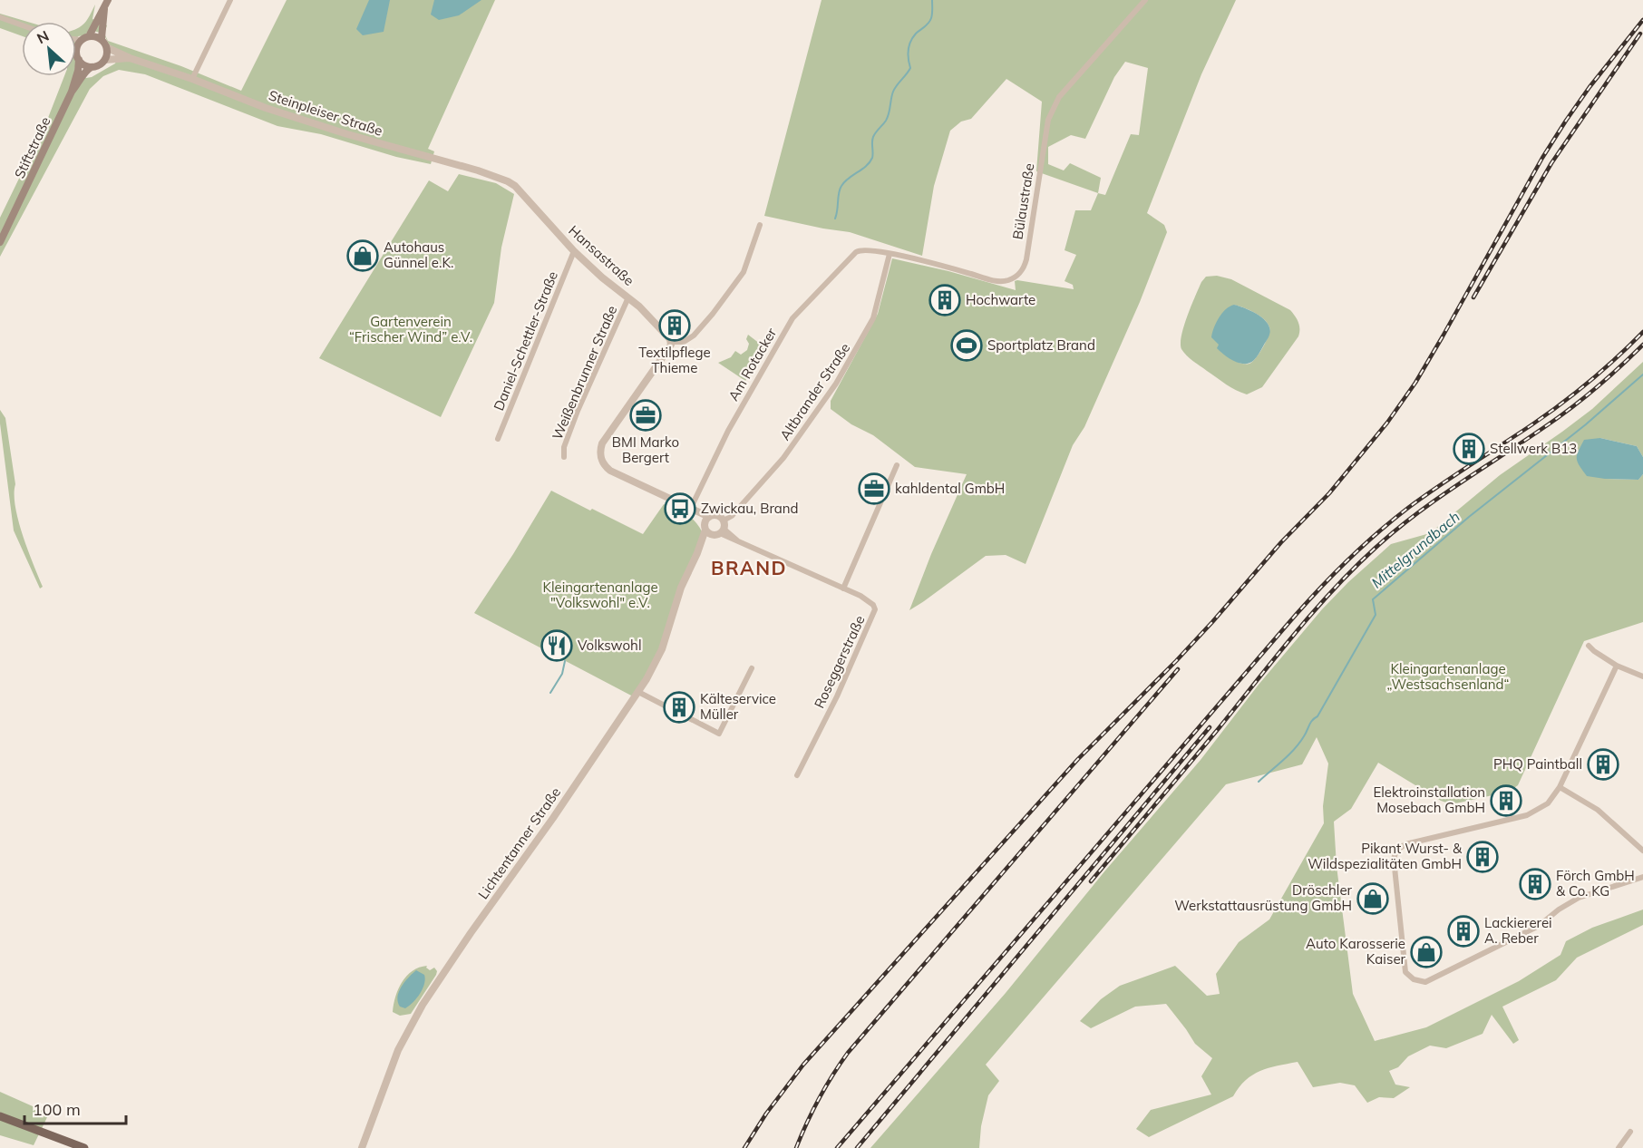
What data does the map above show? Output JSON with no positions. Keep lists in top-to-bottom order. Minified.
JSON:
{"streets":{"main road":["Stiftstraße"],"street":["Steinpleiser Straße","Bülaustraße","Hansastraße","Daniel-Schettler-Straße","Am Rotacker","Weißenbrunner Straße","Altbrander Straße","Roseggerstraße","Lichtentanner Straße"]},"crossings":[["Steinpleiser Straße","Stiftstraße"],["Steinpleiser Straße","Hansastraße"],["Bülaustraße","Am Rotacker"],["Bülaustraße","Altbrander Straße"],["Hansastraße","Daniel-Schettler-Straße"],["Hansastraße","Weißenbrunner Straße"],["Altbrander Straße","Roseggerstraße"],["Altbrander Straße","Lichtentanner Straße"],["Roseggerstraße","Lichtentanner Straße"]],"districts":["BRAND"],"water":["Mittelgrundbach"],"parks":["Gartenverein “Frischer Wind” e.V.","Kleingartenanlage \"Volkswohl\" e.V.","Kleingartenanlage „Westsachsenland“"],"places":{"shop":["Autohaus Günnel e.K.","Dröschler Werkstattausrüstung GmbH","Auto Karosserie Kaiser"],"building":["Hochwarte","Textilpflege Thieme","Stellwerk B13","Kälteservice Müller","PHQ Paintball","Elektroinstallation Mosebach GmbH","Pikant Wurst- & Wildspezialitäten GmbH","Förch GmbH & Co. KG","Lackiererei A. Reber"],"sports":["Sportplatz Brand"],"office":["BMI Marko Bergert","kahldental GmbH"],"bus stop":["Zwickau, Brand"],"restaurant":["Volkswohl"]},"scale_bar":"100 m","north":"top left"}
